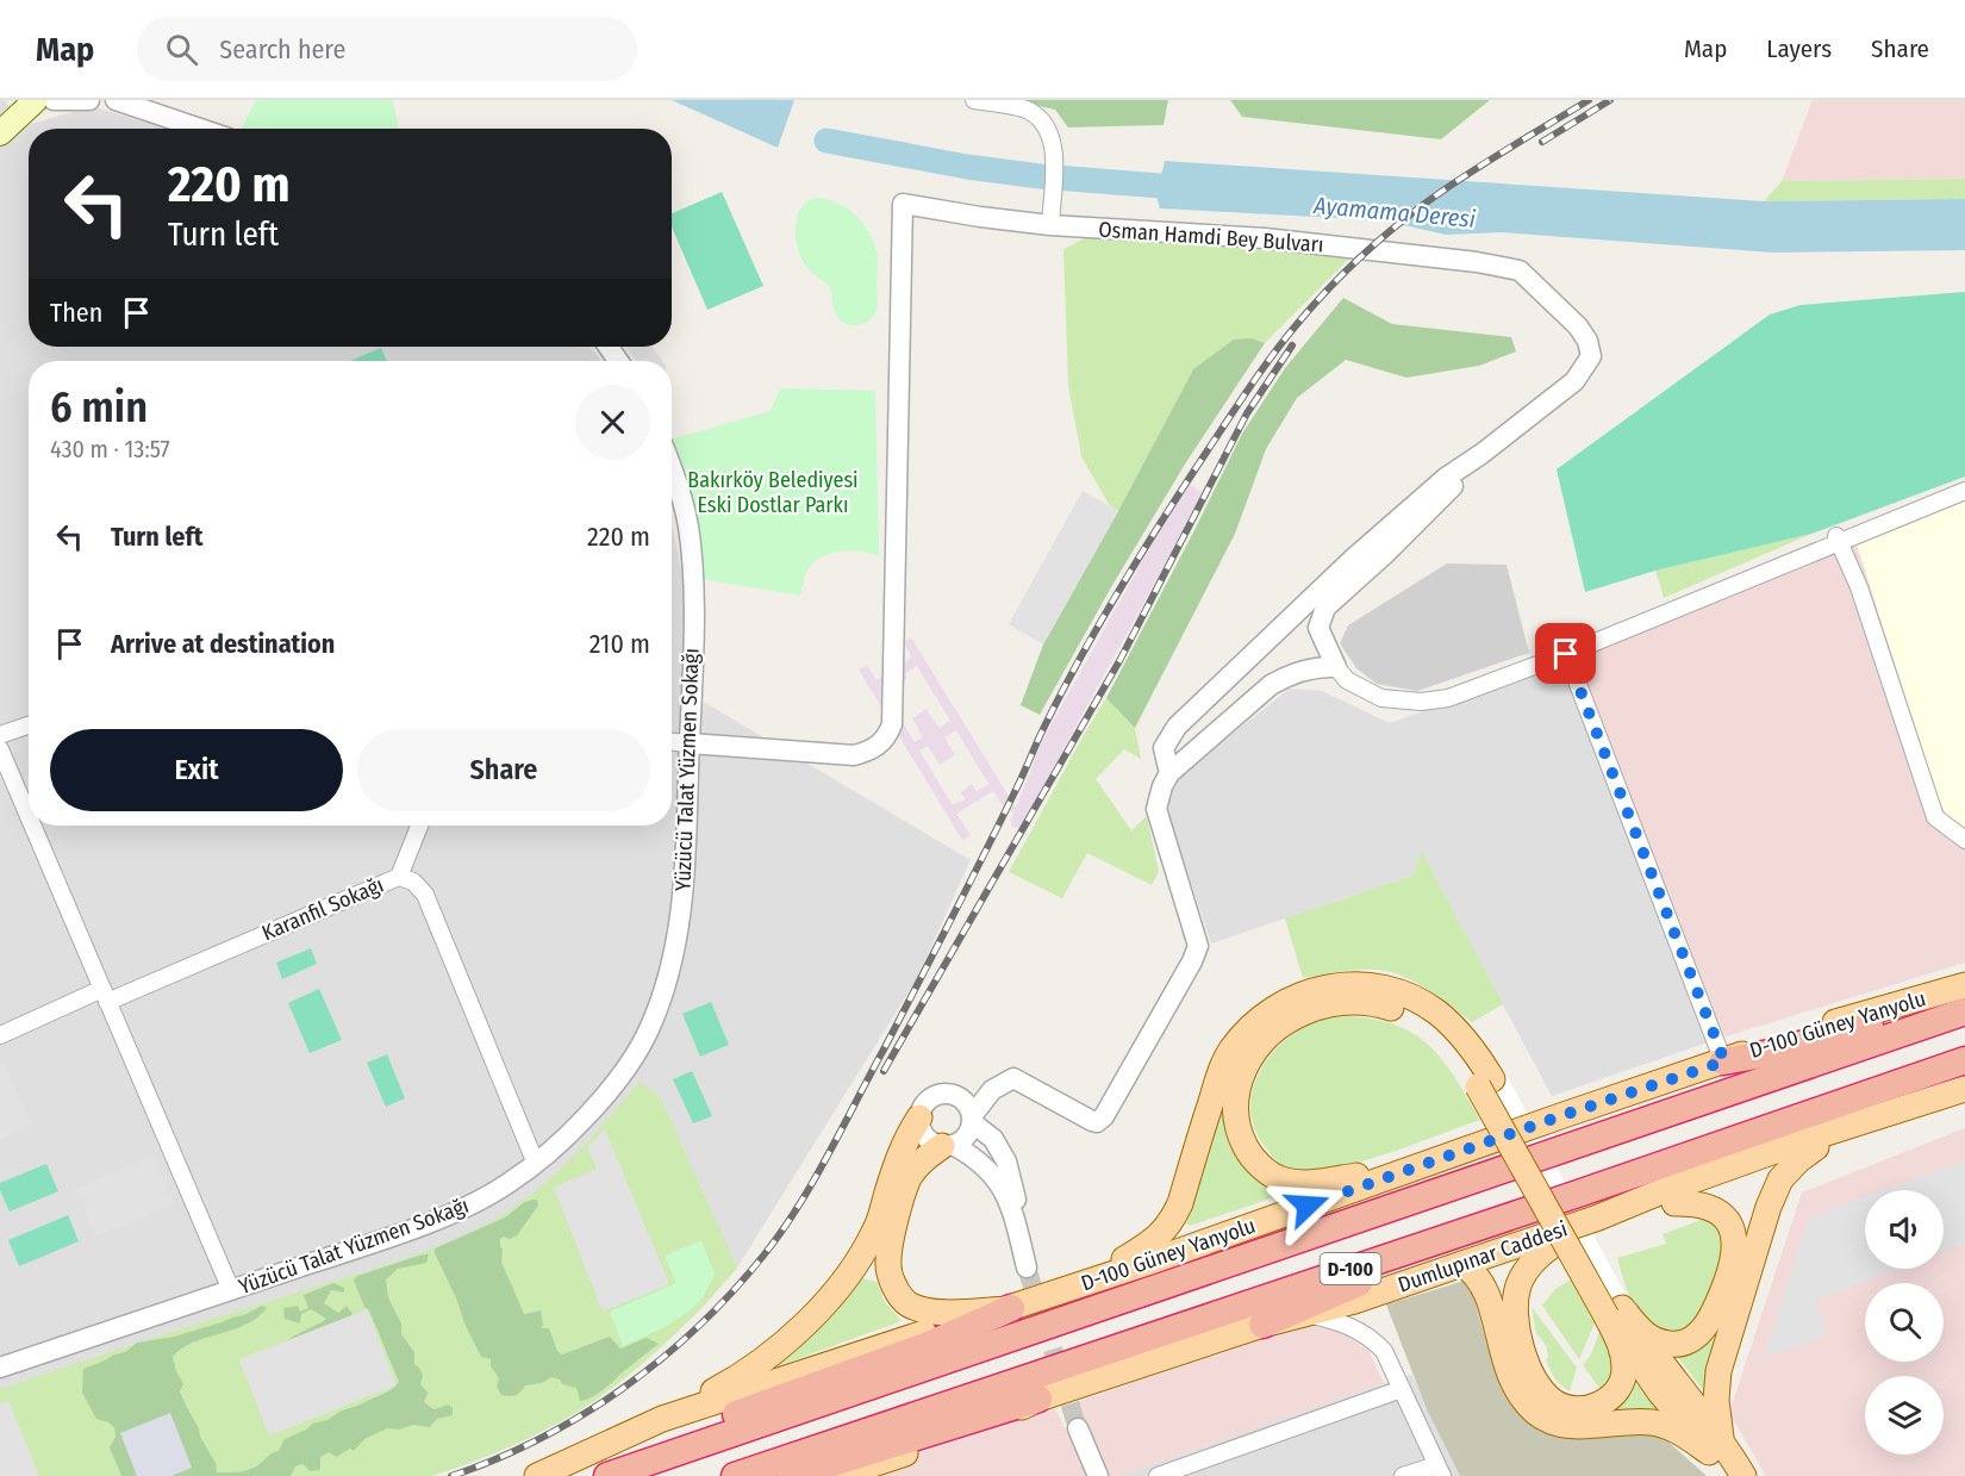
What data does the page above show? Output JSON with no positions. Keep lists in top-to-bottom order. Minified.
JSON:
{"streets":{"highway":["D-100"],"main road":["D-100 Güney Yanyolu","Dumlupınar Caddesi"],"street":["Osman Hamdi Bey Bulvarı","Yüzücü Talat Yüzmen Sokağı","Karanfil Sokağı"]},"crossings":[["Osman Hamdi Bey Bulvarı","Yüzücü Talat Yüzmen Sokağı"],["Yüzücü Talat Yüzmen Sokağı","Karanfil Sokağı"]],"water":["Ayamama Deresi"],"parks":["Bakırköy Belediyesi Eski Dostlar Parkı"],"page":{"header":"Map","search":"Search here","nav":["Map","Layers","Share"],"turn":["220 m","Turn left"],"then":"Then","heading":["6 min","430 m · 13:57"],"list":[{"name":"Turn left","value":"220 m"},{"name":"Arrive at destination","value":"210 m"}],"buttons":["Exit","Share"]}}
